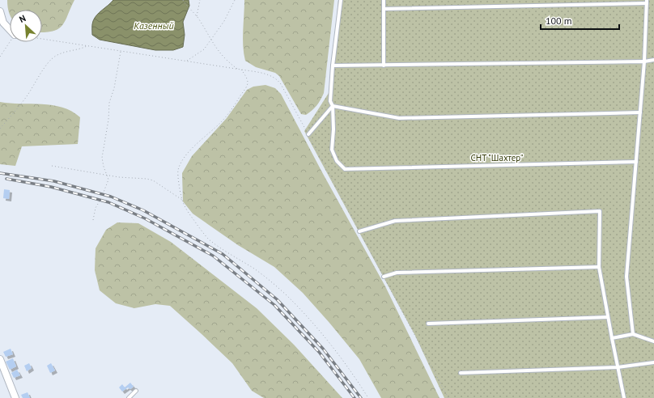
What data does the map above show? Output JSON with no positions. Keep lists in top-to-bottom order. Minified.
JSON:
{"water":["Казенный"],"parks":["СНТ \"Шахтер\""],"scale_bar":"100 m","north":"top left"}
